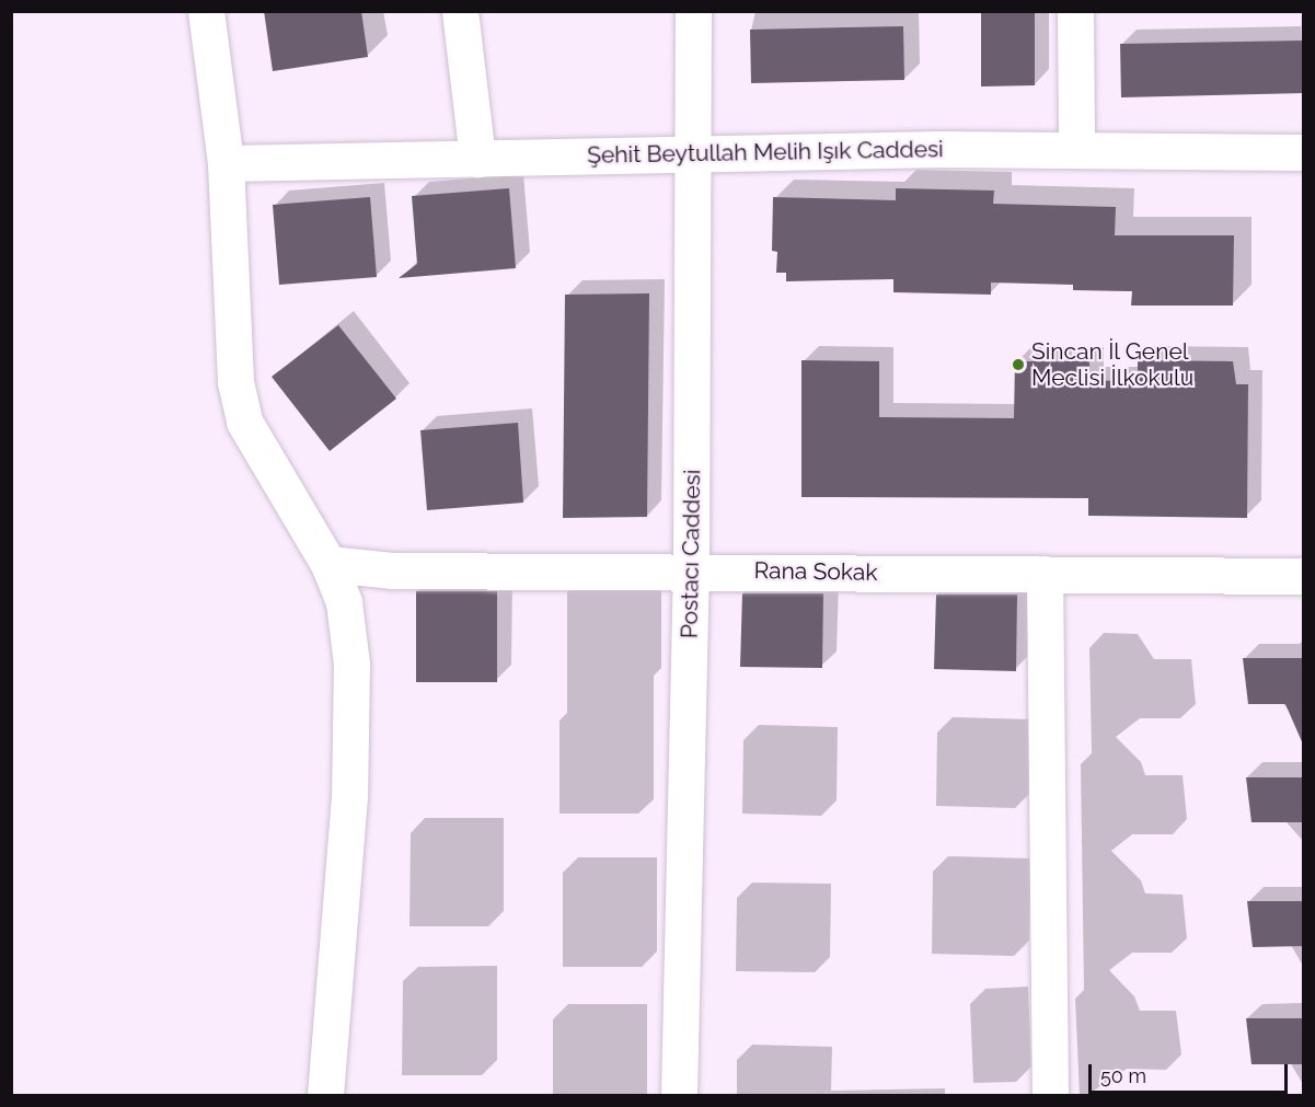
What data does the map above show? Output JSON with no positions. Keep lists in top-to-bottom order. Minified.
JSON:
{"streets":{"street":["Şehit Beytullah Melih Işık Caddesi","Postacı Caddesi","Rana Sokak"]},"crossings":[["Şehit Beytullah Melih Işık Caddesi","Postacı Caddesi"],["Postacı Caddesi","Rana Sokak"]],"places":["Sincan İl Genel Meclisi İlkokulu"],"scale_bar":"50 m"}
